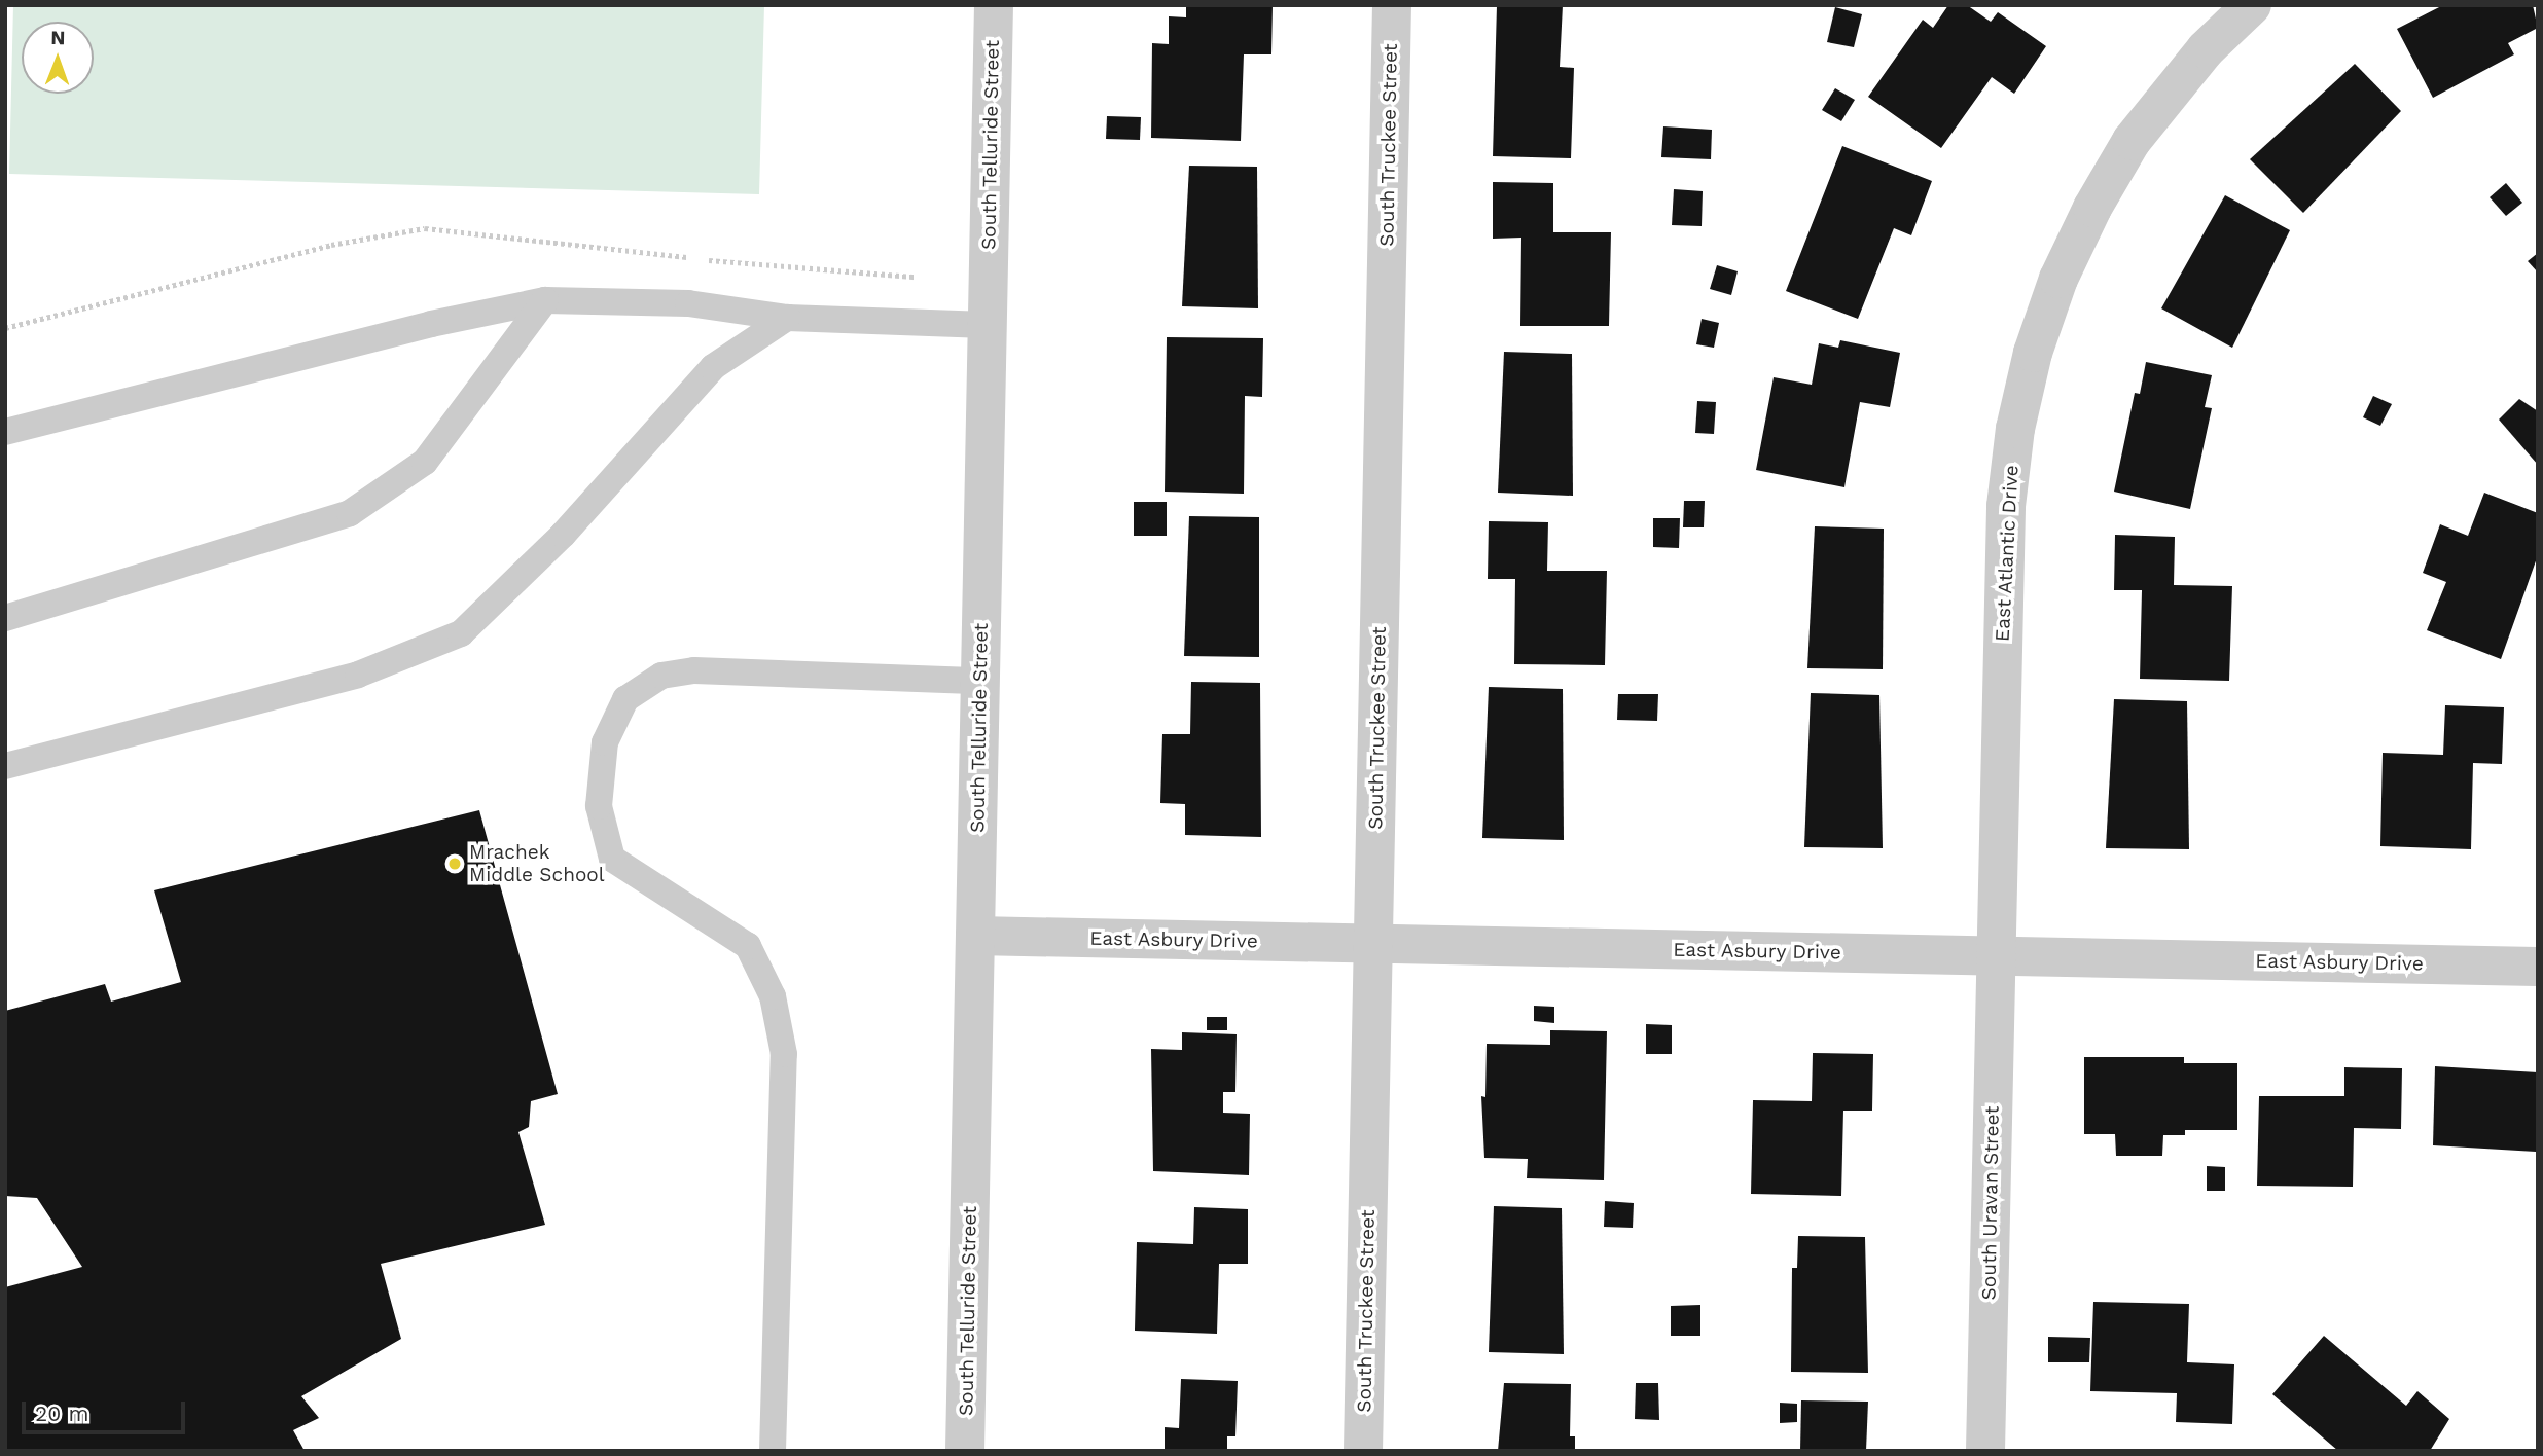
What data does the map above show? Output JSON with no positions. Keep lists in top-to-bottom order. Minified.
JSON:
{"streets":{"street":["South Telluride Street","South Truckee Street","East Atlantic Drive","East Asbury Drive","South Uravan Street"]},"crossings":[["South Telluride Street","East Asbury Drive"],["South Truckee Street","East Asbury Drive"],["East Atlantic Drive","East Asbury Drive"],["East Atlantic Drive","South Uravan Street"],["East Asbury Drive","South Uravan Street"]],"places":["Mrachek Middle School"],"scale_bar":"20 m","north":"top"}
